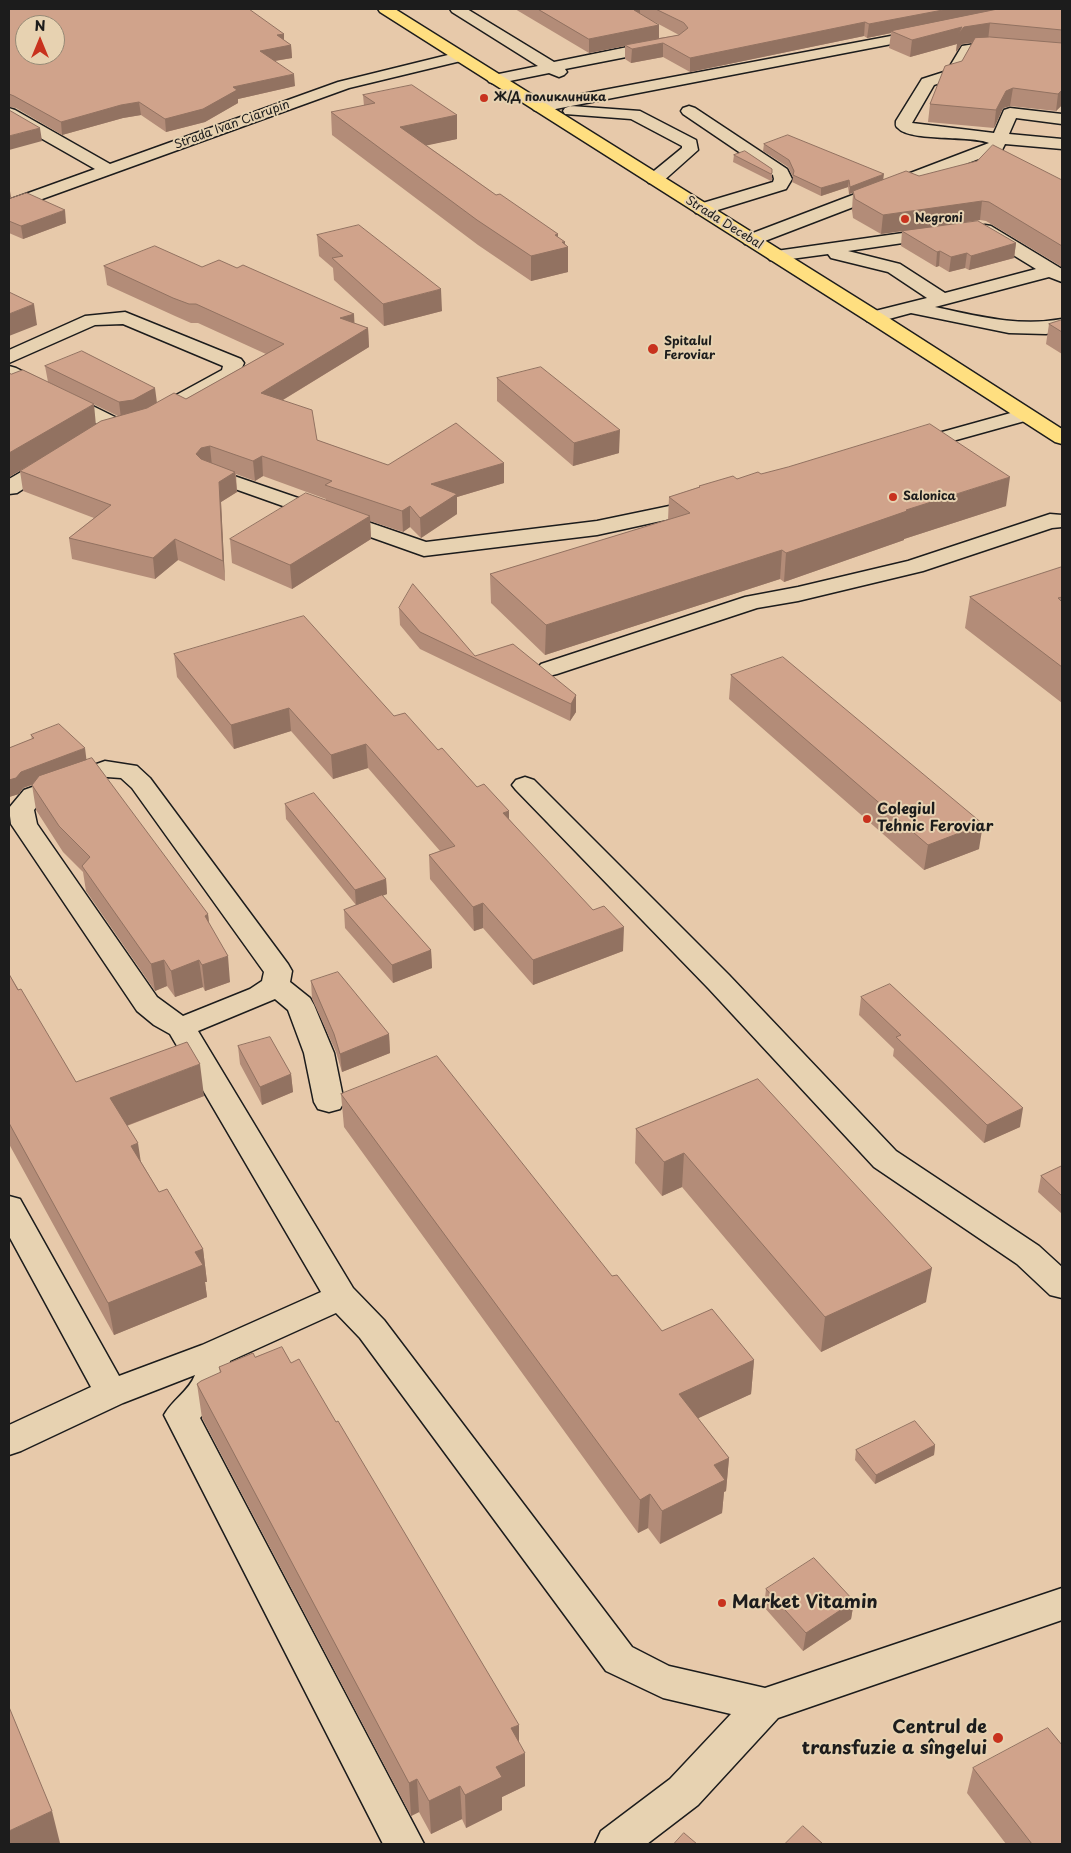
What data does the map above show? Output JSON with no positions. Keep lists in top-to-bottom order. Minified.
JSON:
{"streets":{"main road":["Strada Decebal"],"street":["Strada Ivan Ciarupin"]},"crossings":[["Strada Ivan Ciarupin","Strada Decebal"]],"places":["Ж/Д поликлиника","Negroni","Spitalul Feroviar","Salonica","Colegiul Tehnic Feroviar","Market Vitamin","Centrul de transfuzie a sîngelui"],"north":"top"}
